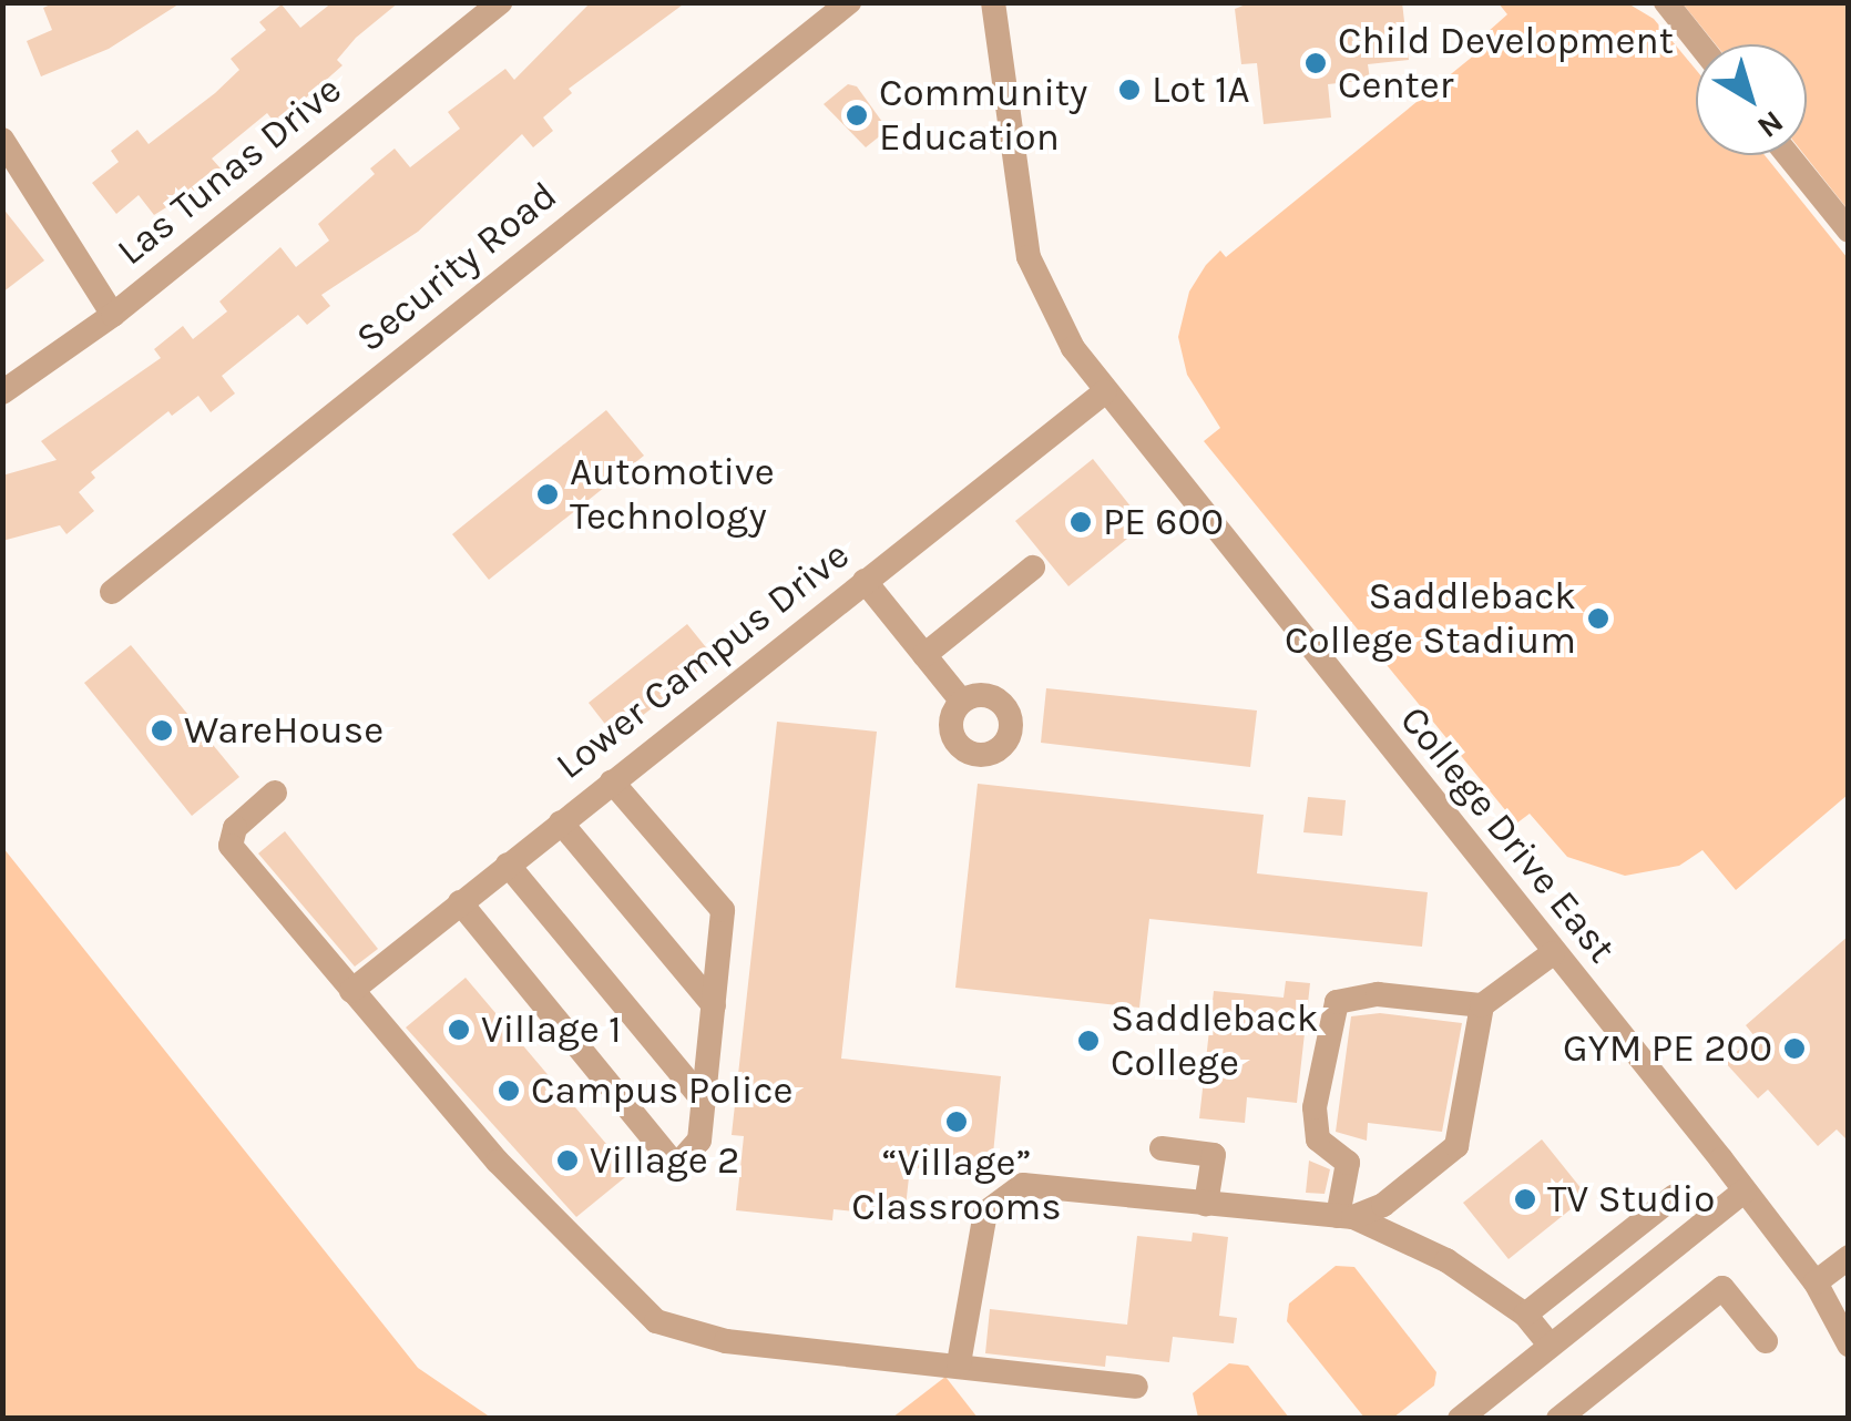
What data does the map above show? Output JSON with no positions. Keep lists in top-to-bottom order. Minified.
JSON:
{"streets":{"street":["Las Tunas Drive","Security Road","Lower Campus Drive","College Drive East"]},"crossings":[["Lower Campus Drive","College Drive East"]],"places":["Child Development Center","Lot 1A","Community Education","Automotive Technology","PE 600","Saddleback College Stadium","WareHouse","Village 1","Saddleback College","GYM PE 200","Campus Police","“Village” Classrooms","Village 2","TV Studio"],"north":"bottom right"}
